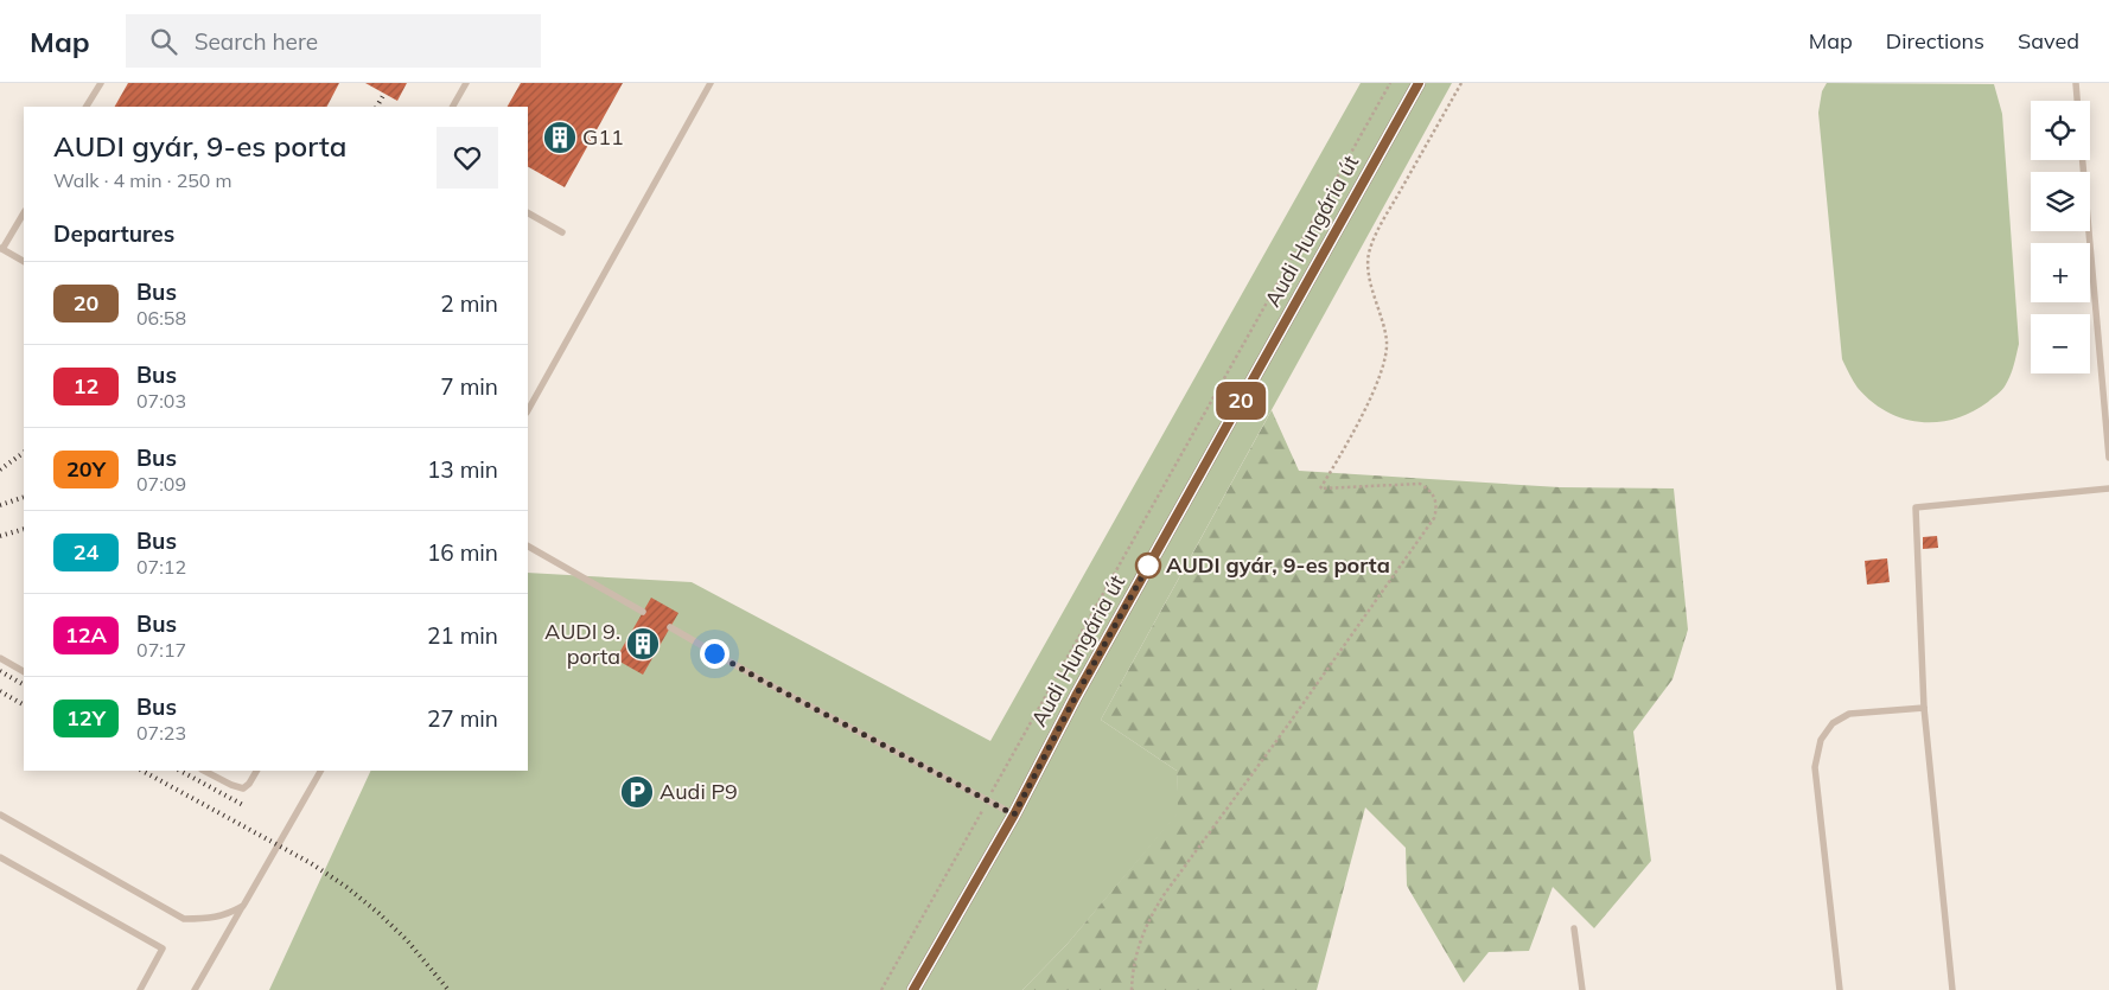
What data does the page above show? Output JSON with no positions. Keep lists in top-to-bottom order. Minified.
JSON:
{"streets":{"street":["Audi Hungária út"]},"places":{"building":["G11","AUDI 9. porta"],"other":["AUDI gyár, 9-es porta"],"parking":["Audi P9"]},"lines":["bus line 20"],"page":{"header":"Map","search":"Search here","nav":["Map","Directions","Saved"],"on_map":"20","map_buttons":["+","−"],"heading":[["AUDI gyár, 9-es porta","Walk · 4 min · 250 m"],"Departures"],"list":[{"mark":"20","name":"Bus","note":"06:58","value":"2 min"},{"mark":"12","name":"Bus","note":"07:03","value":"7 min"},{"mark":"20Y","name":"Bus","note":"07:09","value":"13 min"},{"mark":"24","name":"Bus","note":"07:12","value":"16 min"},{"mark":"12A","name":"Bus","note":"07:17","value":"21 min"},{"mark":"12Y","name":"Bus","note":"07:23","value":"27 min"}]}}
